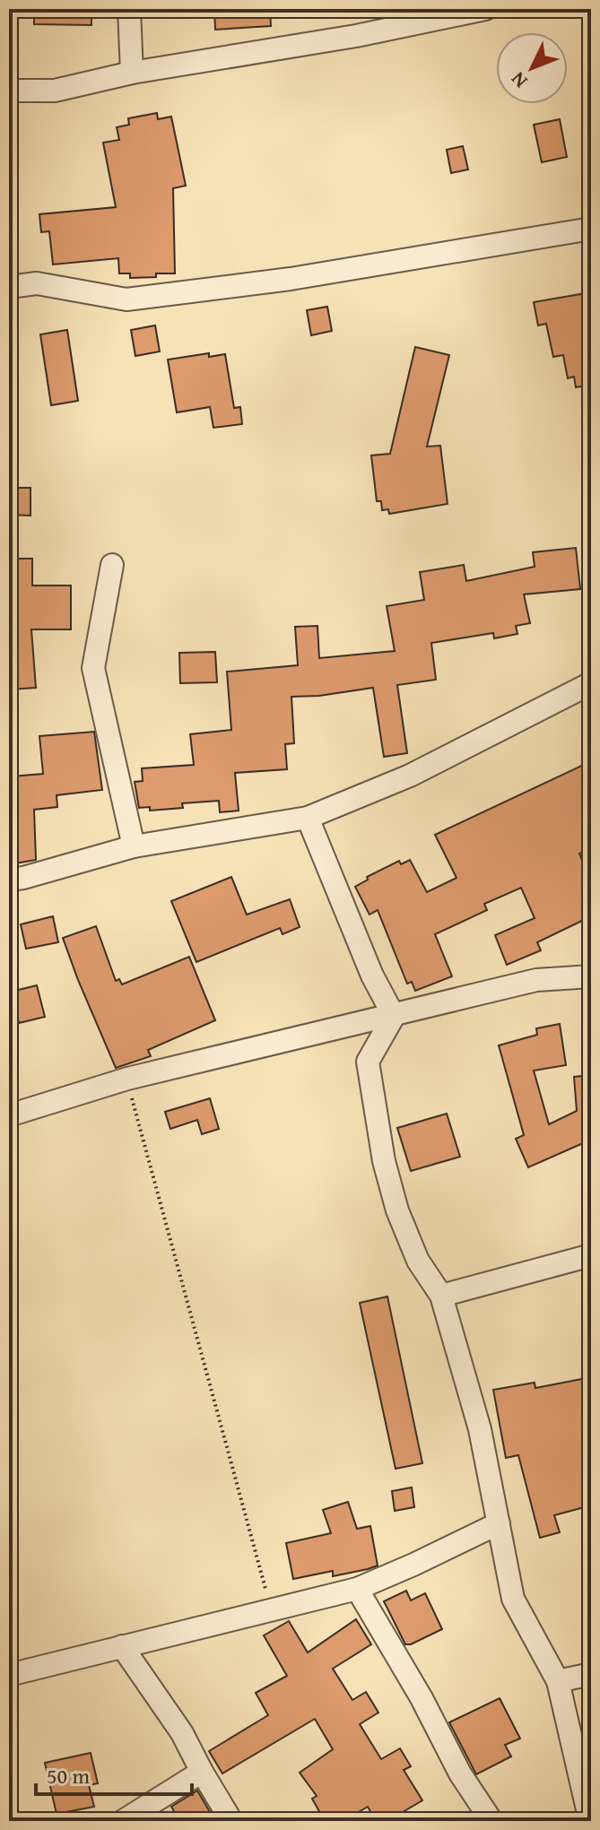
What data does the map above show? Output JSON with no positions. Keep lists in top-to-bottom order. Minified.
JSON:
{"scale_bar":"50 m","north":"bottom left"}
